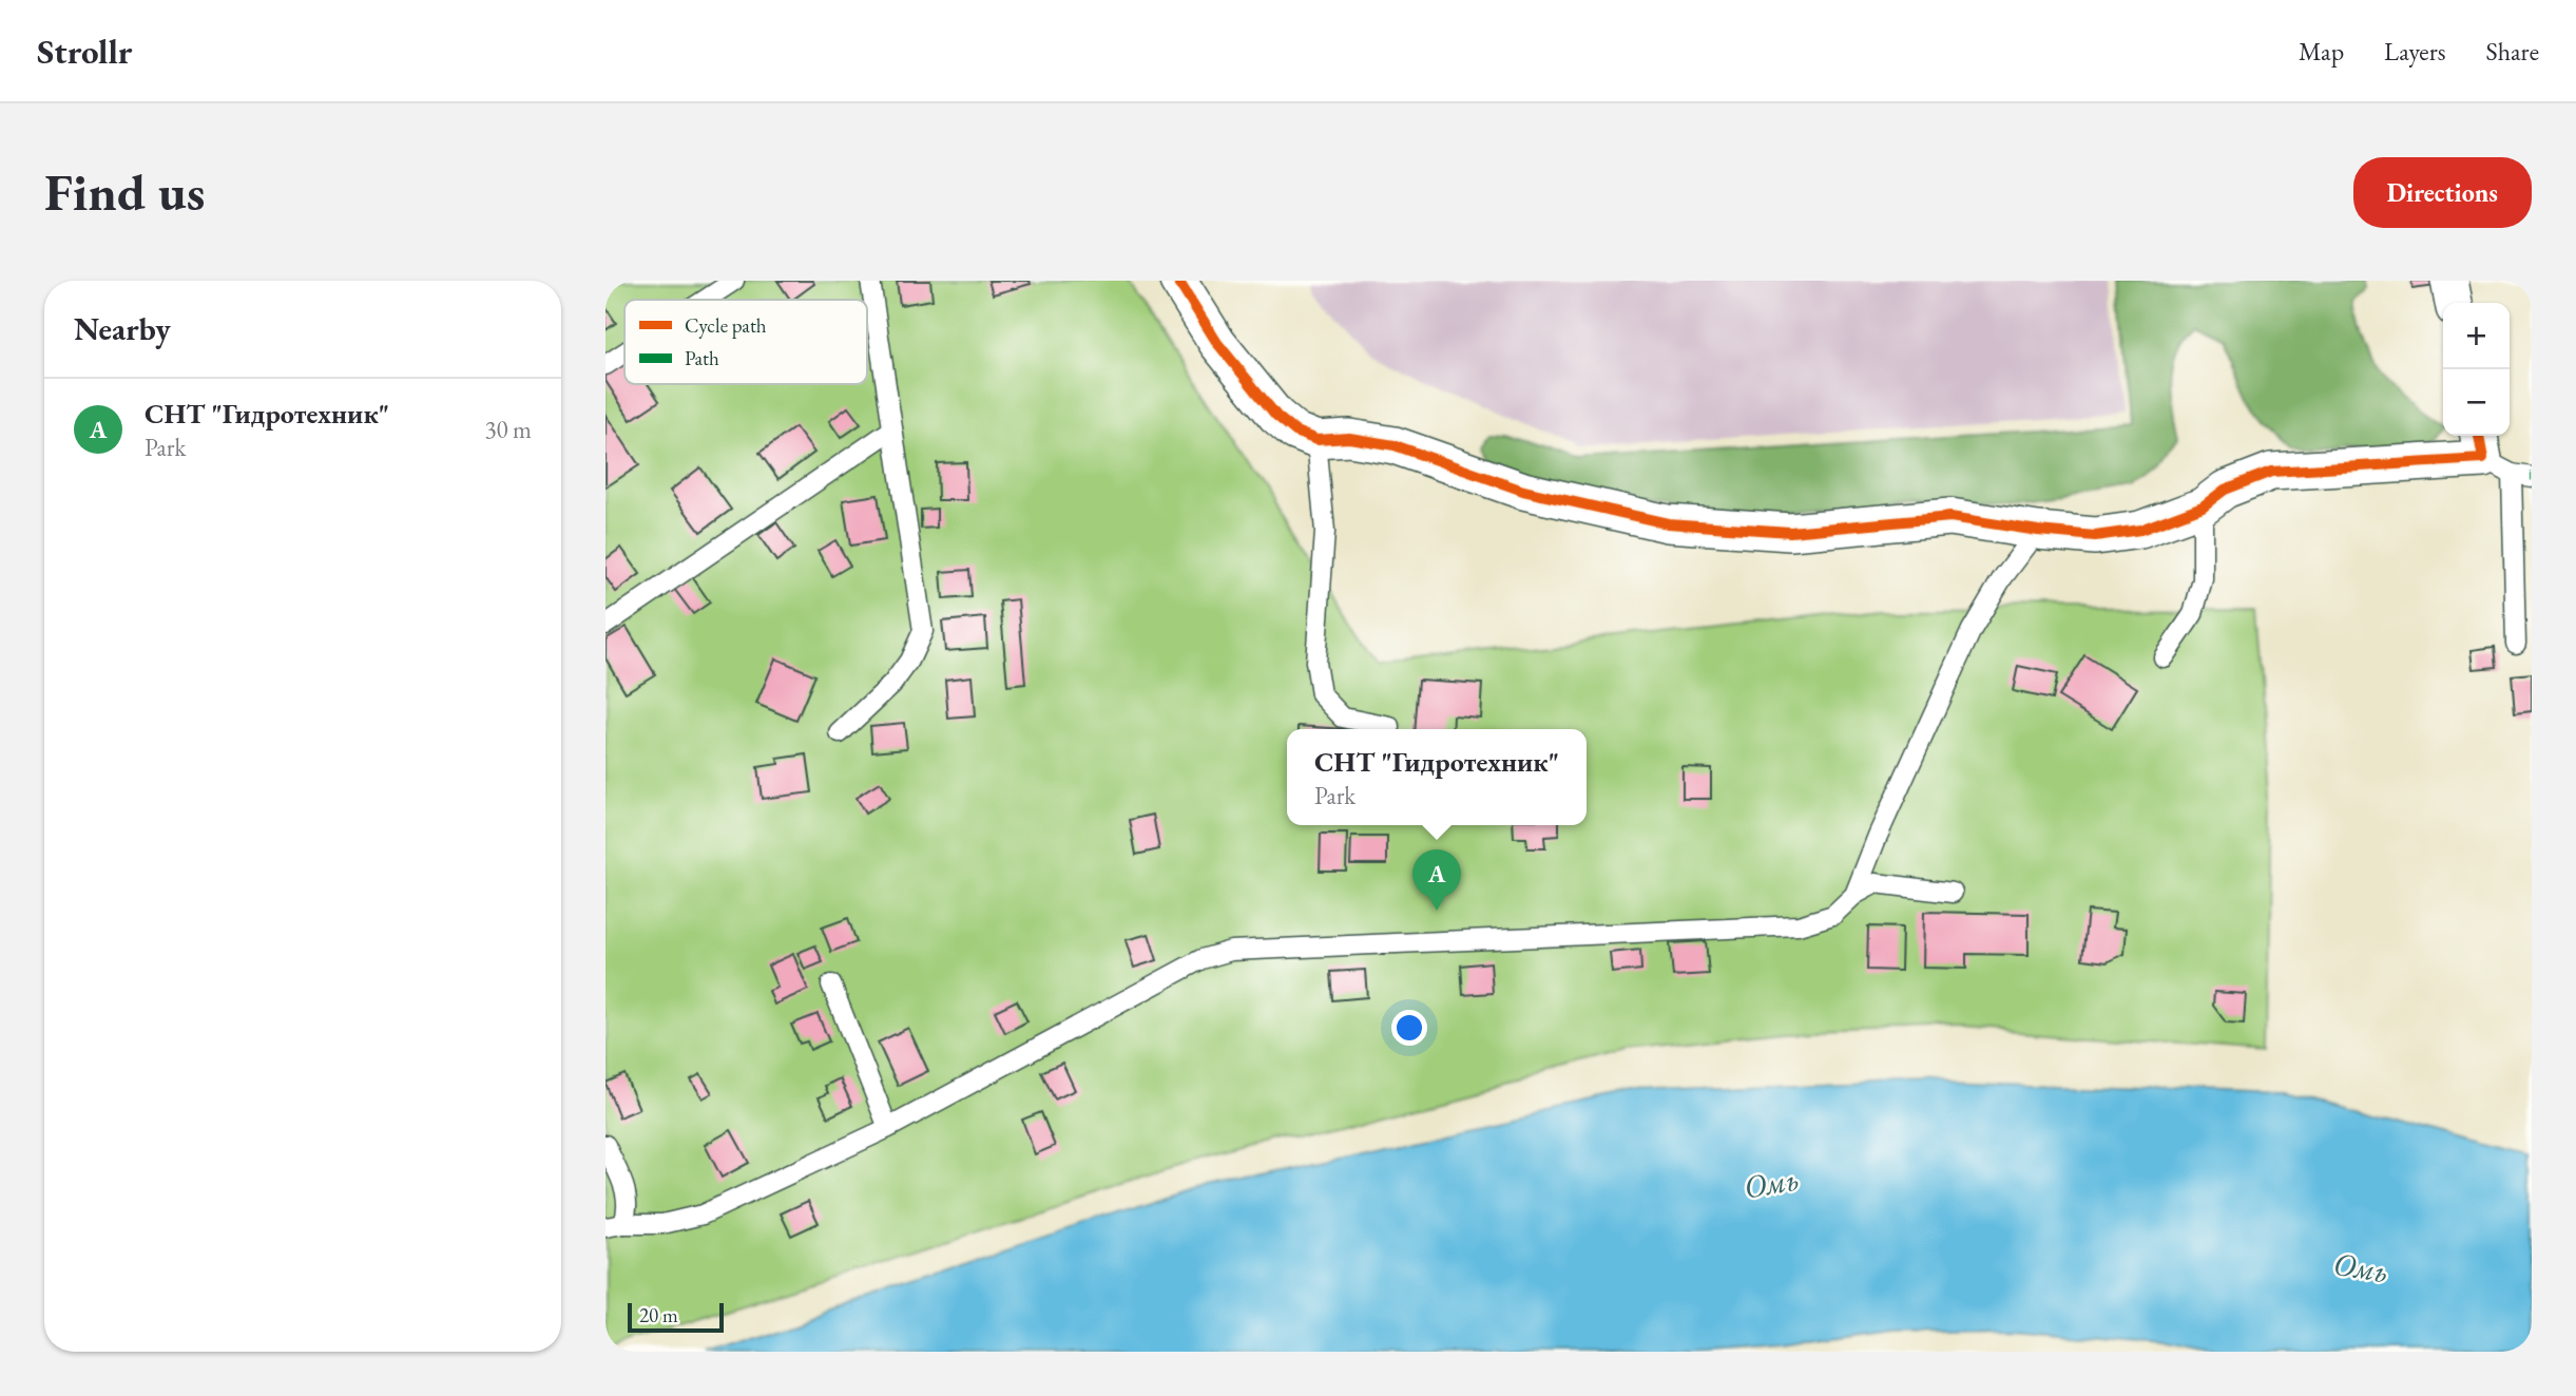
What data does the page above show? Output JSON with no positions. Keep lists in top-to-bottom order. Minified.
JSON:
{"water":["Омь"],"legend":["Cycle path","Path"],"scale_bar":"20 m","page":{"header":"Strollr","nav":["Map","Layers","Share"],"buttons":"Directions","title":"Find us","heading":"Nearby","map_buttons":["+","−"],"list":[{"mark":"A","name":"СНТ \"Гидротехник\"","note":"Park","value":"30 m"}],"popup":["СНТ \"Гидротехник\"","Park"],"pins":"A","scale":"20 m"}}
